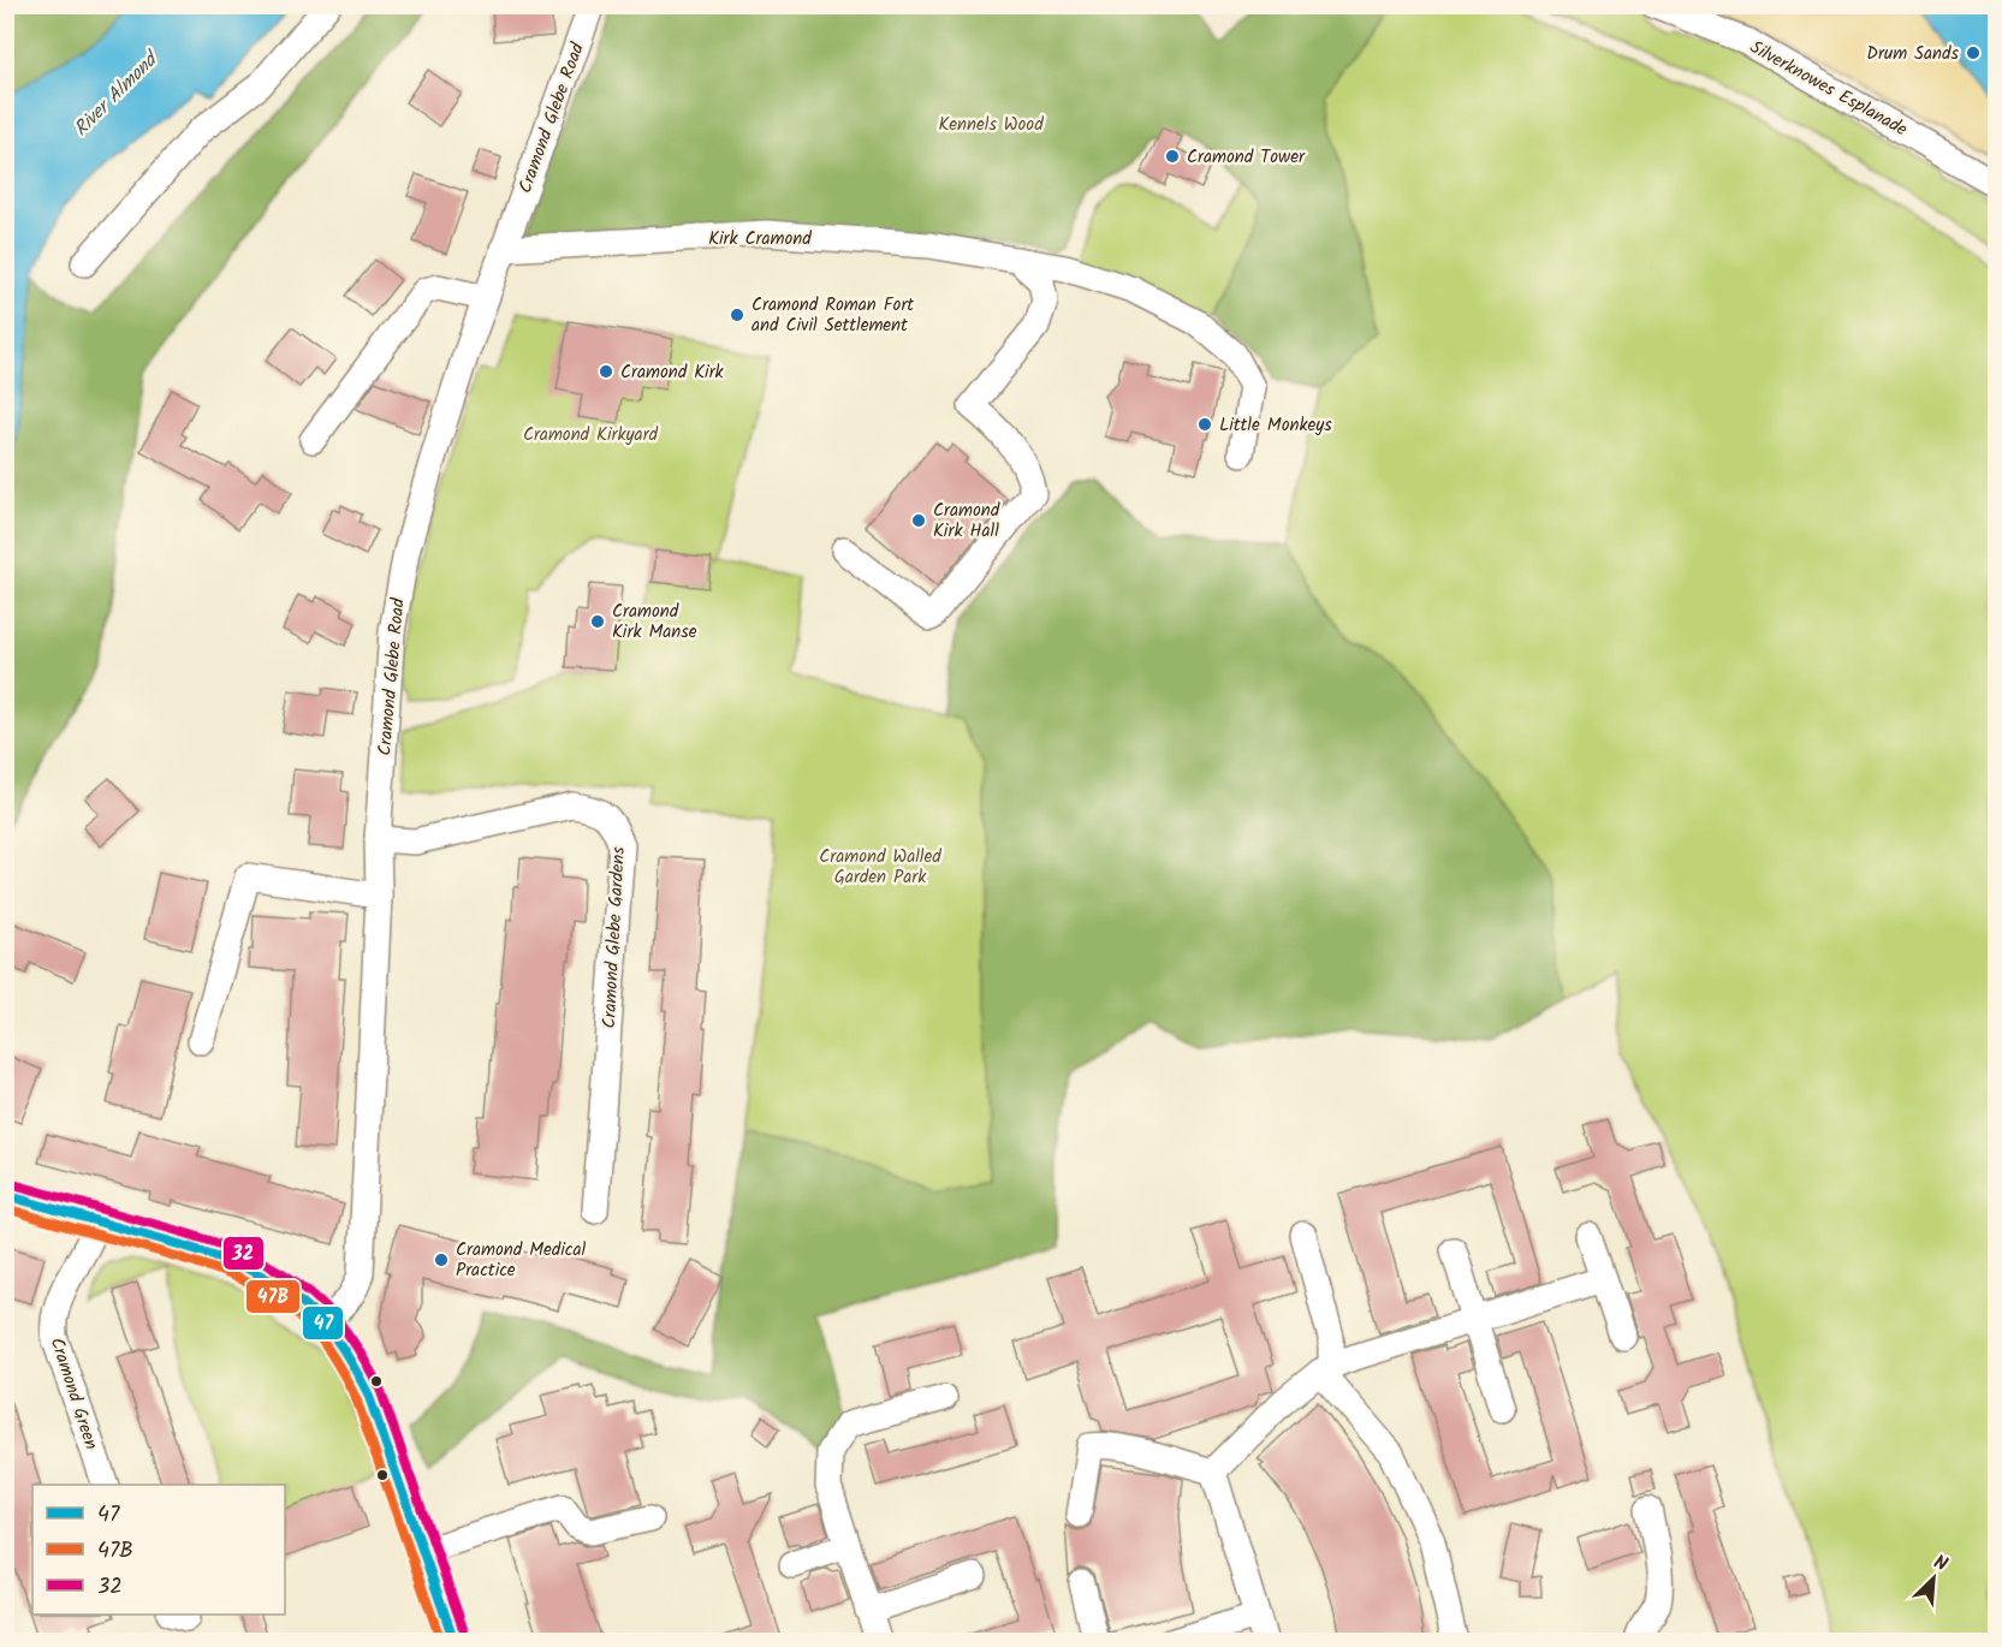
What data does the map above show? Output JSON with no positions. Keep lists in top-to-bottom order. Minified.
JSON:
{"streets":{"street":["Silverknowes Esplanade","Cramond Glebe Road","Kirk Cramond","Cramond Glebe Gardens","Cramond Green"]},"crossings":[["Cramond Glebe Road","Kirk Cramond"],["Cramond Glebe Road","Cramond Glebe Gardens"]],"water":["River Almond"],"parks":["Kennels Wood","Cramond Kirkyard","Cramond Walled Garden Park"],"places":["Drum Sands","Cramond Tower","Cramond Roman Fort and Civil Settlement","Cramond Kirk","Little Monkeys","Cramond Kirk Hall","Cramond Kirk Manse","Cramond Medical Practice"],"lines":["transit line 32","transit line 47","transit line 47B"],"legend":["47","47B","32"],"north":"top right"}
